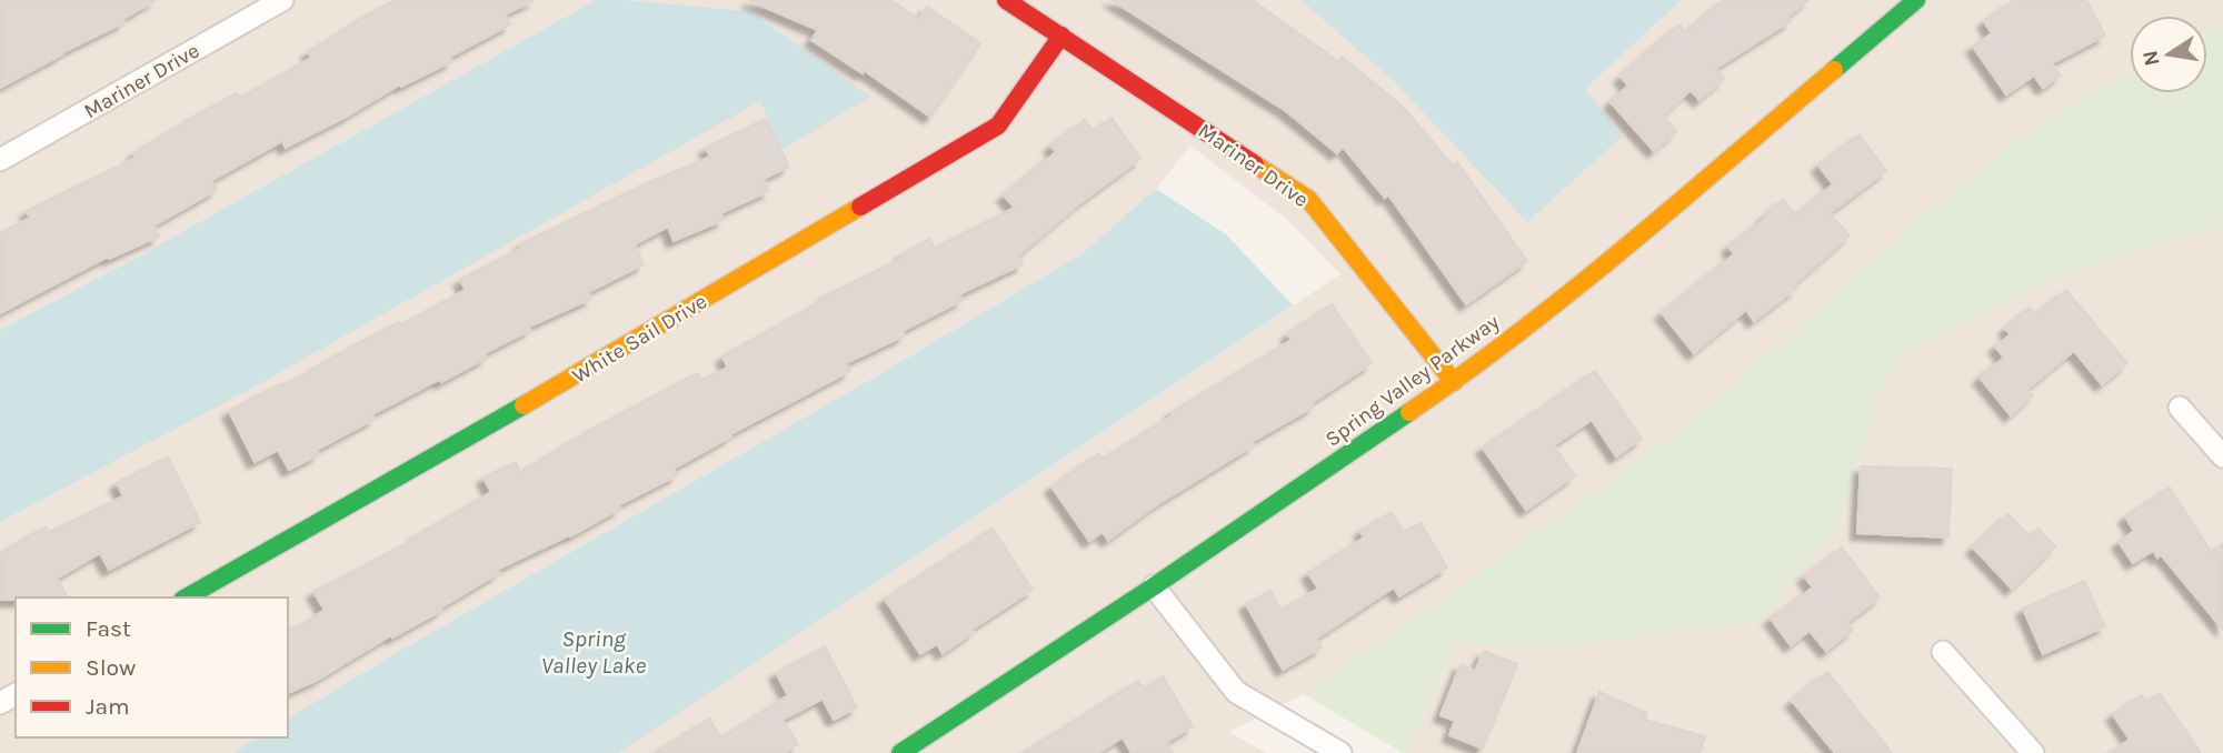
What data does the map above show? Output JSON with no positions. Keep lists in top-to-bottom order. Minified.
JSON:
{"streets":{"street":["Mariner Drive","White Sail Drive","Spring Valley Parkway"]},"crossings":[["Mariner Drive","White Sail Drive"],["Mariner Drive","Spring Valley Parkway"]],"water":["Spring Valley Lake"],"legend":["Fast","Slow","Jam"],"north":"left"}
